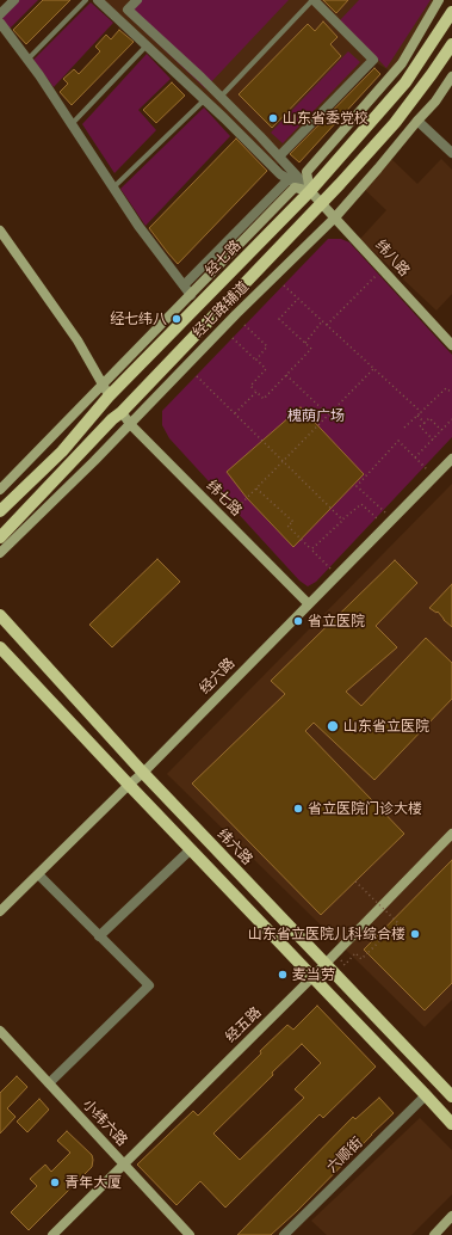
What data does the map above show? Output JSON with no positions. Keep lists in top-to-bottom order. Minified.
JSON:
{"streets":{"main road":["经七路","纬六路"],"street":["纬八路","经七路辅道","纬七路","经六路","经五路","小纬六路","六顺街"]},"crossings":[["经七路","纬八路"],["纬八路","经七路辅道"],["经七路辅道","纬七路"],["纬七路","经六路"],["经六路","纬六路"],["纬六路","经五路"],["经五路","小纬六路"]],"parks":["槐荫广场"],"places":["山东省委党校","经七纬八","省立医院","山东省立医院","省立医院门诊大楼","山东省立医院儿科综合楼","麦当劳","青年大厦"]}
